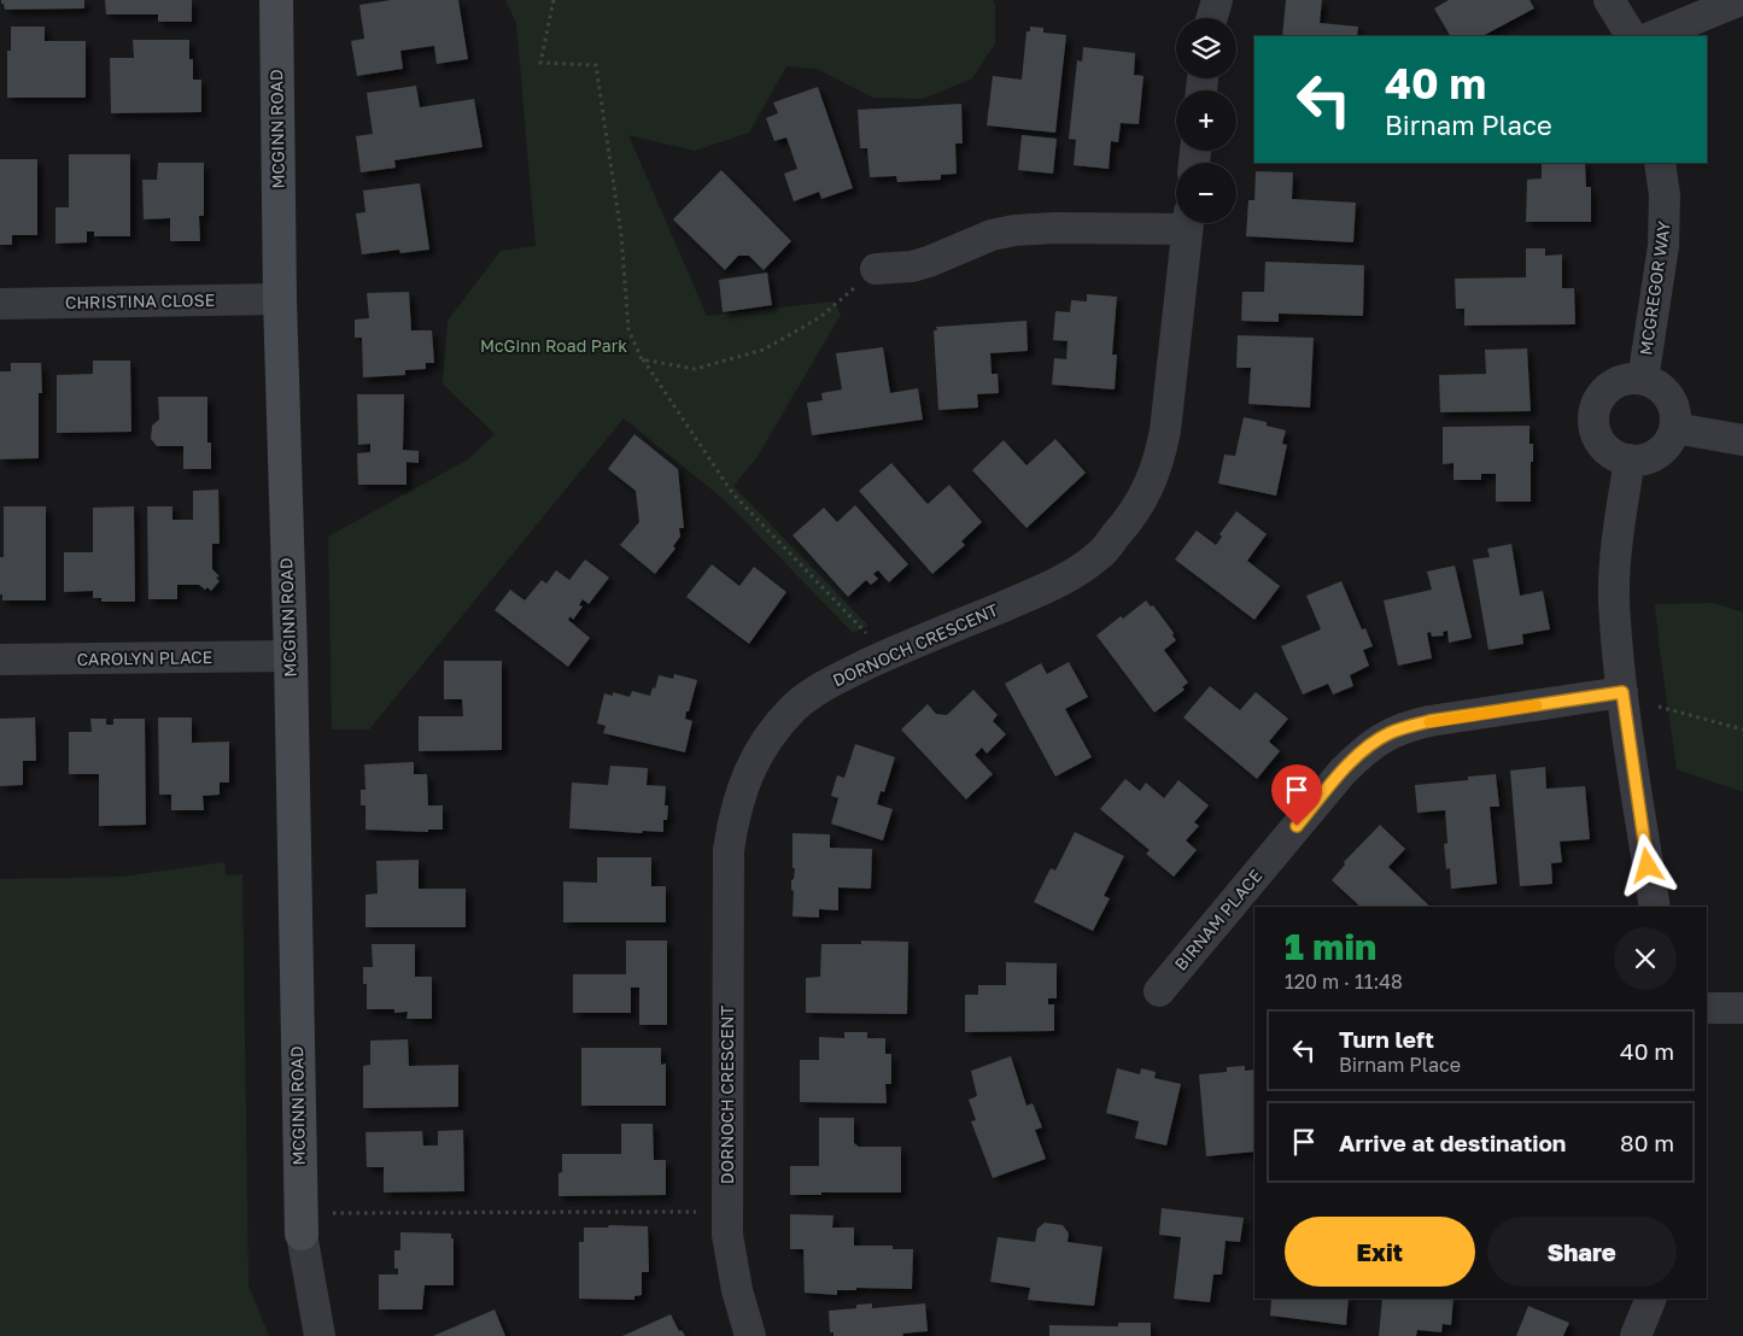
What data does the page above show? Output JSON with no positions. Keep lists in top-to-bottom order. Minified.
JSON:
{"streets":{"street":["MCGINN ROAD","MCGREGOR WAY","CHRISTINA CLOSE","DORNOCH CRESCENT","CAROLYN PLACE","BIRNAM PLACE"]},"crossings":[["MCGINN ROAD","CHRISTINA CLOSE"],["MCGINN ROAD","CAROLYN PLACE"]],"parks":["McGinn Road Park"],"page":{"map_buttons":["+","−"],"turn":["40 m","Birnam Place"],"heading":["1 min","120 m · 11:48"],"list":[{"name":"Turn left","note":"Birnam Place","value":"40 m"},{"name":"Arrive at destination","value":"80 m"}],"buttons":["Exit","Share"]}}
